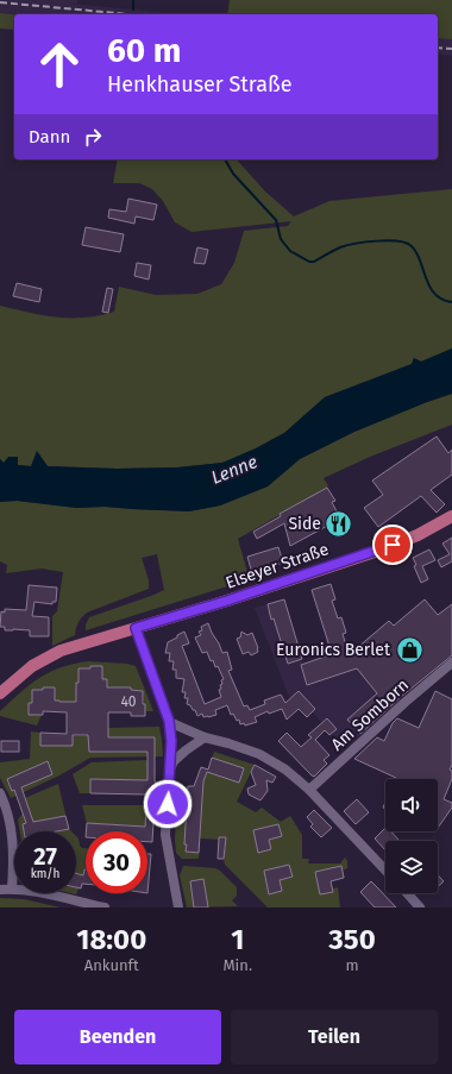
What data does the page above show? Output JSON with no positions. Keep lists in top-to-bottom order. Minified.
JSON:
{"streets":{"main road":["Elseyer Straße"],"street":["Am Somborn"]},"water":["Lenne"],"places":{"restaurant":["Side"],"shop":["Euronics Berlet"]},"house_numbers":["40"],"page":{"turn":["60 m","Henkhauser Straße"],"then":"Dann","speed":"27 km/h","limit":"30","eta":["18:00","Ankunft","1","Min.","350","m"],"buttons":["Beenden","Teilen"]}}
